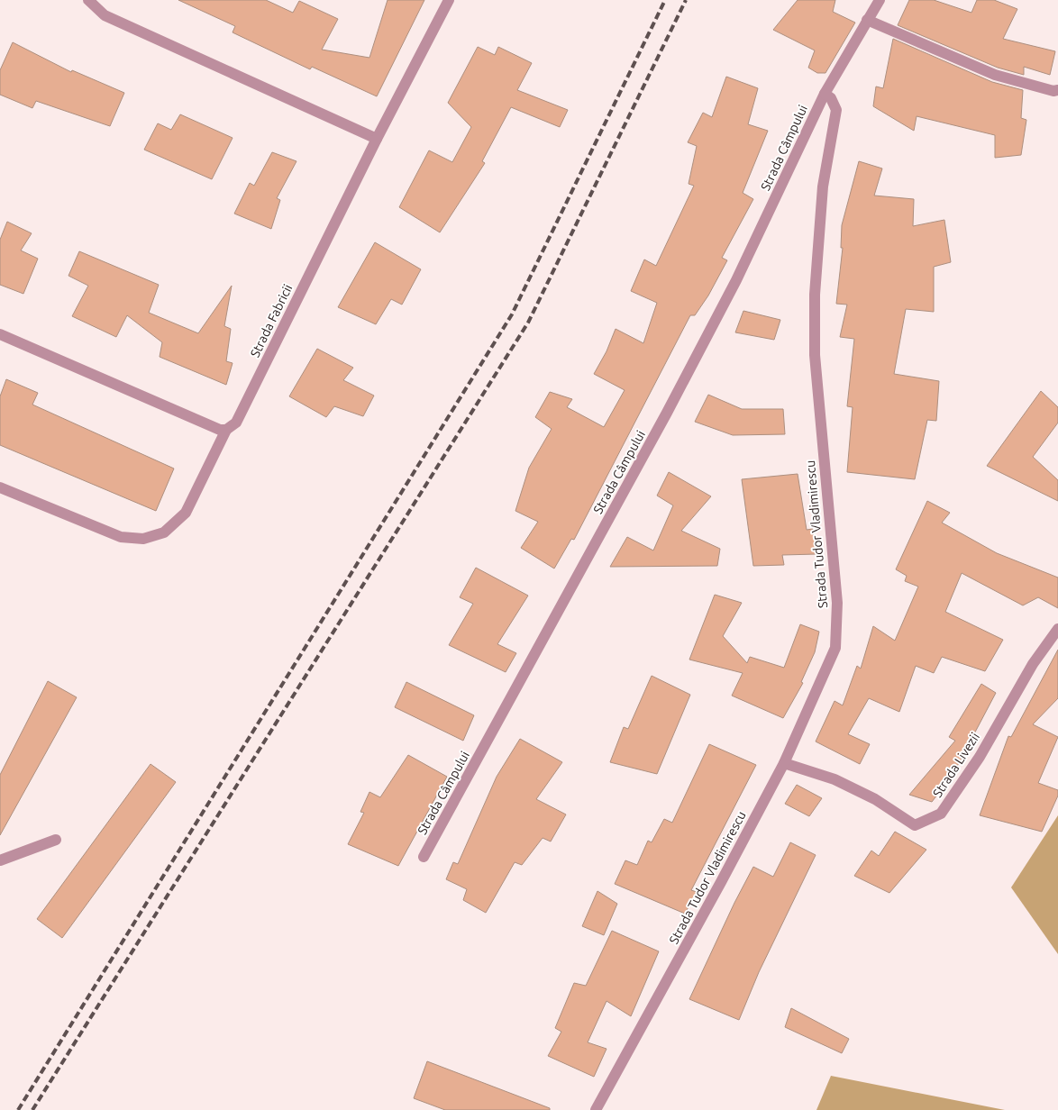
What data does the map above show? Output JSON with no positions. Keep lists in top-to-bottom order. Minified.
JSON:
{"streets":{"street":["Strada Câmpului","Strada Fabricii","Strada Tudor Vladimirescu","Strada Livezii"]},"crossings":[["Strada Câmpului","Strada Tudor Vladimirescu"],["Strada Tudor Vladimirescu","Strada Livezii"]]}
